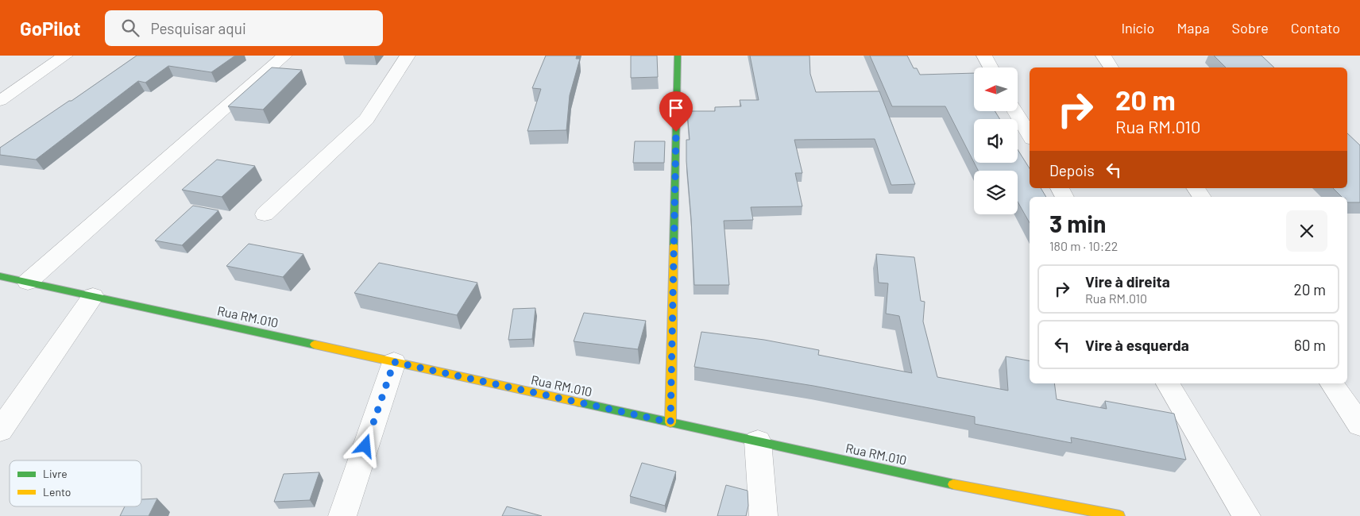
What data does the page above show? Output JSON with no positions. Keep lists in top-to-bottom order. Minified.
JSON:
{"streets":{"street":["Rua RM.010"]},"legend":["Livre","Lento"],"north":"left","page":{"header":"GoPilot","search":"Pesquisar aqui","nav":["Início","Mapa","Sobre","Contato"],"turn":["20 m","Rua RM.010"],"then":"Depois","heading":["3 min","180 m · 10:22"],"list":[{"name":"Vire à direita","note":"Rua RM.010","value":"20 m"},{"name":"Vire à esquerda","value":"60 m"}]}}
